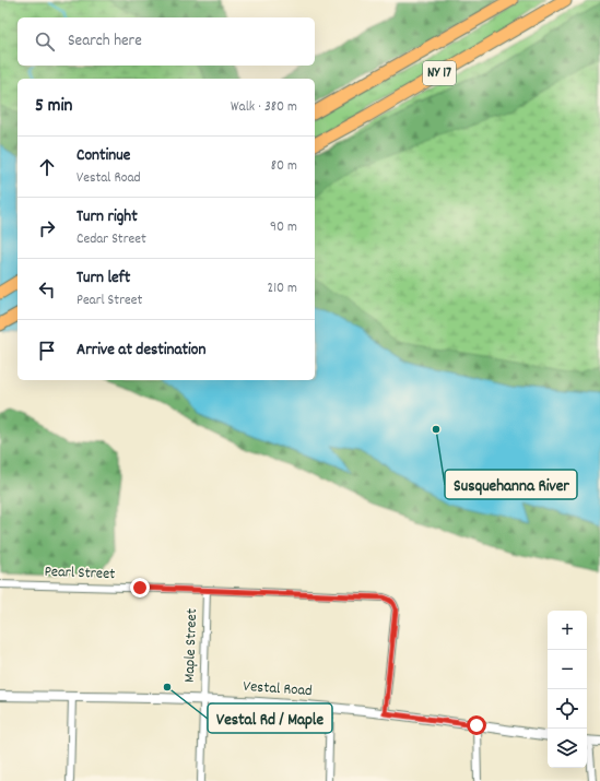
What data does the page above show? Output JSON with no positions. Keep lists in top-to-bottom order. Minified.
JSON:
{"streets":{"highway":["NY 17"],"street":["Pearl Street","Maple Street","Vestal Road"]},"crossings":[["Pearl Street","Maple Street"],["Pearl Street","Vestal Road"],["Maple Street","Vestal Road"]],"places":["Susquehanna River","Vestal Rd / Maple"],"page":{"search":"Search here","heading":["5 min","Walk · 380 m"],"list":[["Continue","Vestal Road","80 m"],["Turn right","Cedar Street","90 m"],["Turn left","Pearl Street","210 m"],"Arrive at destination"],"map_buttons":["+","−"]}}
